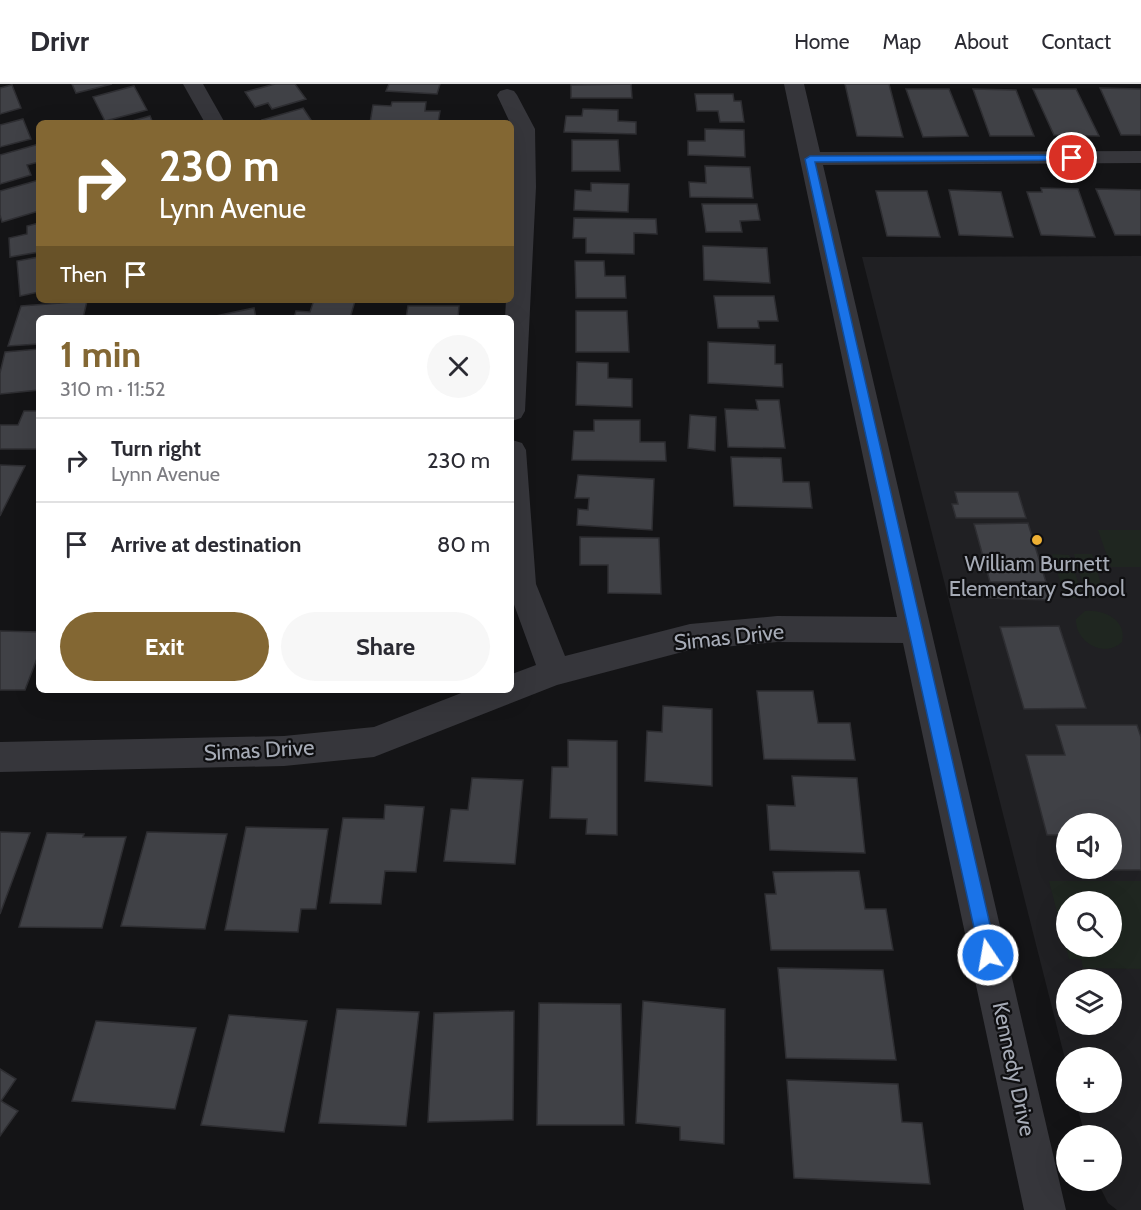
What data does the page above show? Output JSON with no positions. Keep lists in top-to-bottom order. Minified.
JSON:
{"streets":{"street":["Simas Drive","Kennedy Drive"]},"crossings":[["Simas Drive","Kennedy Drive"]],"places":["William Burnett Elementary School"],"page":{"header":"Drivr","nav":["Home","Map","About","Contact"],"turn":["230 m","Lynn Avenue"],"then":"Then","heading":["1 min","310 m · 11:52"],"list":[{"name":"Turn right","note":"Lynn Avenue","value":"230 m"},{"name":"Arrive at destination","value":"80 m"}],"buttons":["Exit","Share"],"map_buttons":["+","−"]}}
